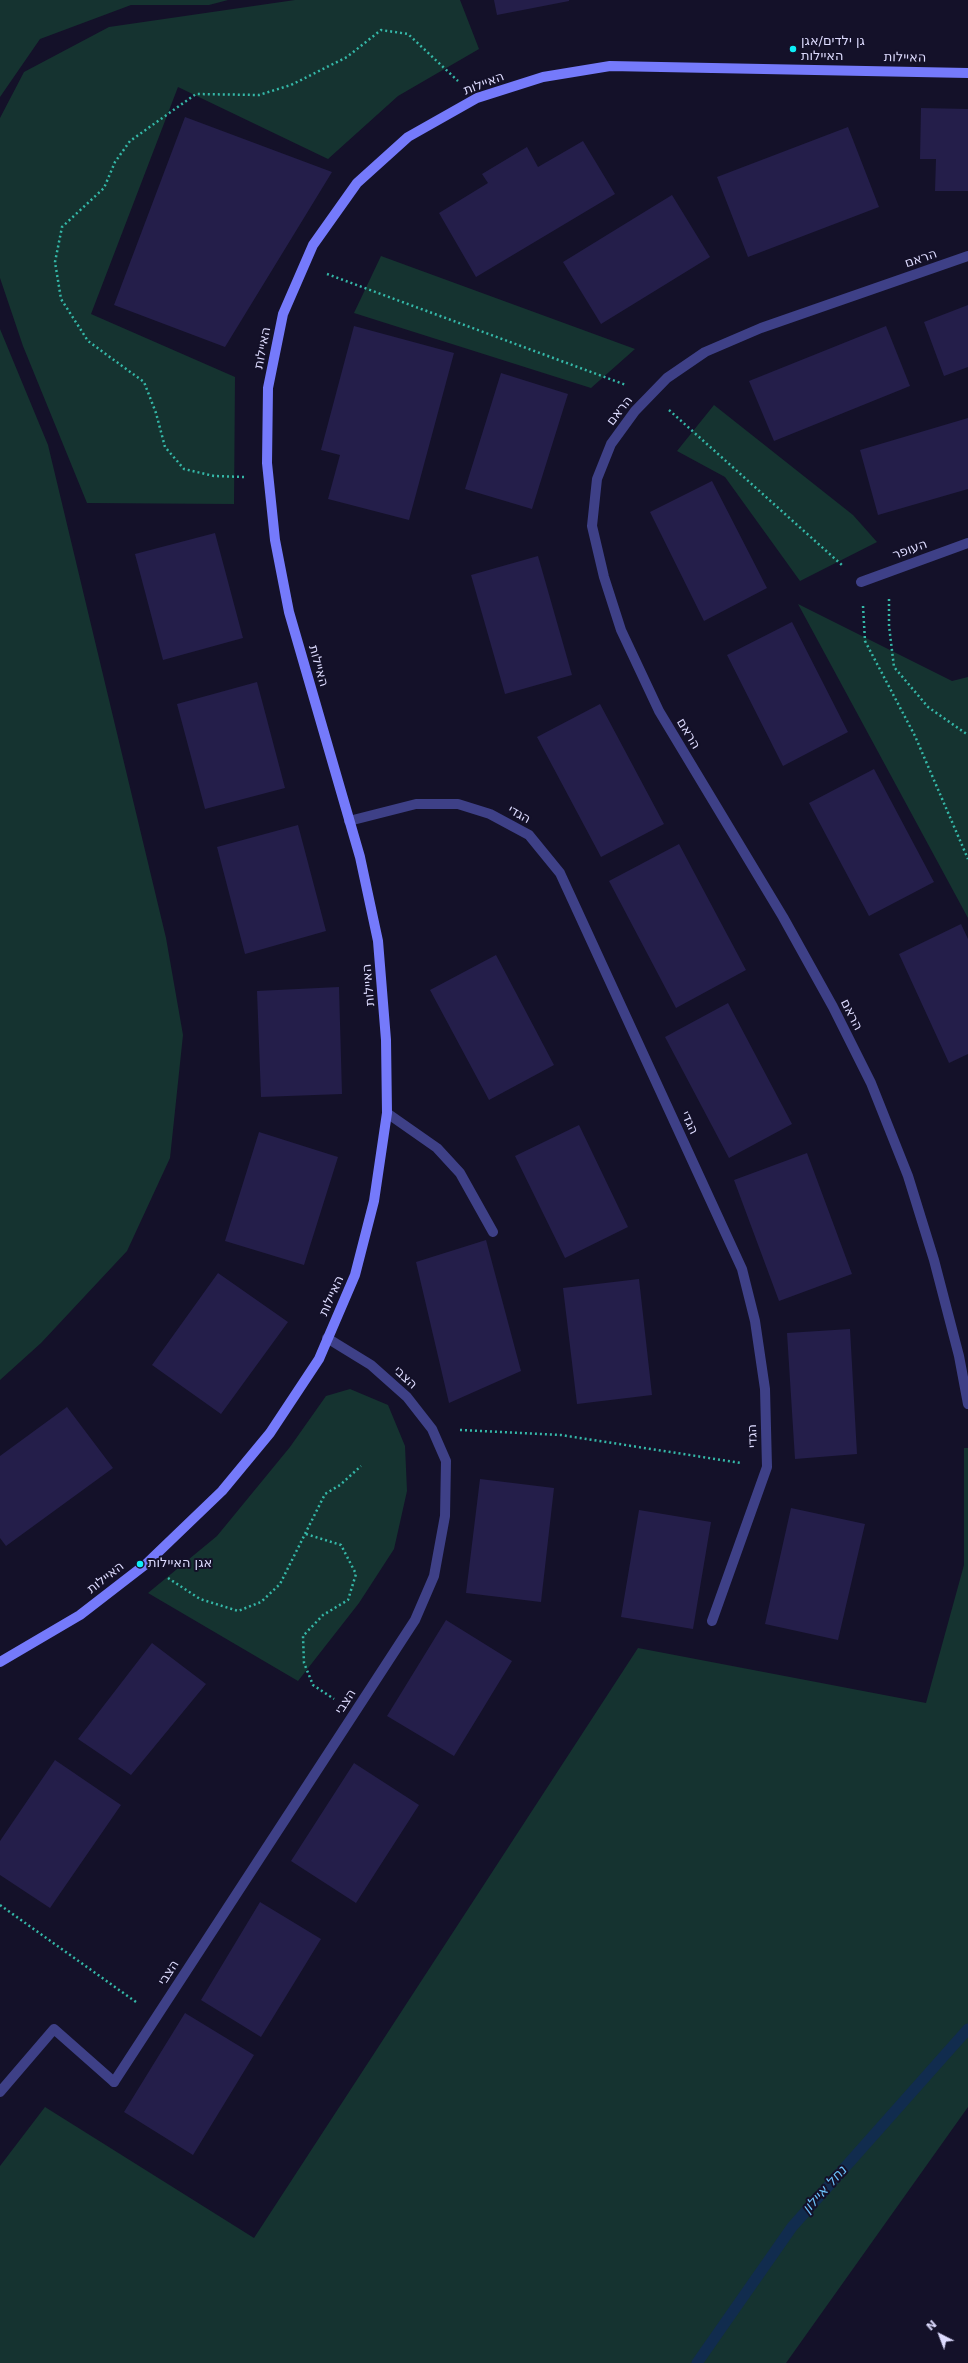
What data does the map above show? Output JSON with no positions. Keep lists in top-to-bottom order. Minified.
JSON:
{"streets":{"street":["האיילות","הראם","העופר","הגדי","הצבי"]},"crossings":[["האיילות","הגדי"],["האיילות","הצבי"]],"water":["נחל איילון"],"places":["גן ילדים/אגן האיילות","אגן האיילות"],"north":"top left"}
